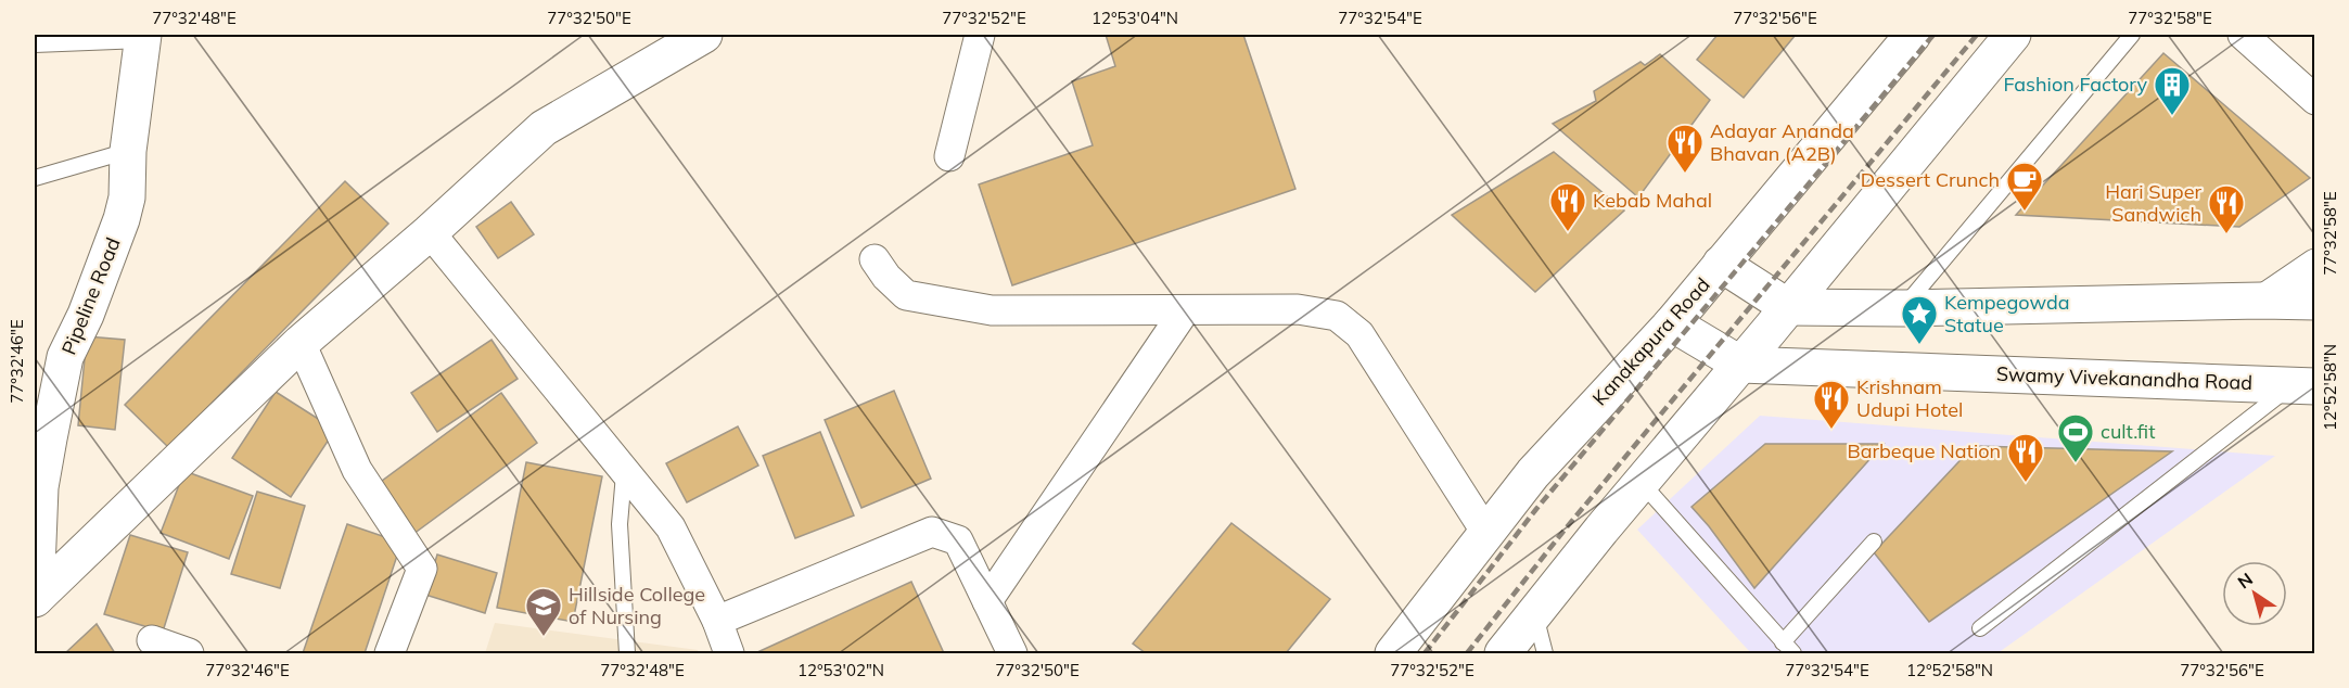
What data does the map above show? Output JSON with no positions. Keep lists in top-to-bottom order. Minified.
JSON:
{"streets":{"main road":["Pipeline Road","Kanakapura Road","Swamy Vivekanandha Road"]},"crossings":[["Kanakapura Road","Swamy Vivekanandha Road"]],"places":{"building":["Fashion Factory"],"restaurant":["Adayar Ananda Bhavan (A2B)","Kebab Mahal","Hari Super Sandwich","Krishnam Udupi Hotel","Barbeque Nation"],"cafe":["Dessert Crunch"],"place":["Kempegowda Statue"],"sports":["cult.fit"],"school or university":["Hillside College of Nursing"]},"north":"top left","coordinates":["77°32'48\"E","77°32'50\"E","77°32'52\"E","12°53'04\"N","77°32'54\"E","77°32'56\"E","77°32'58\"E","77°32'46\"E","12°52'58\"N","12°53'02\"N"]}
